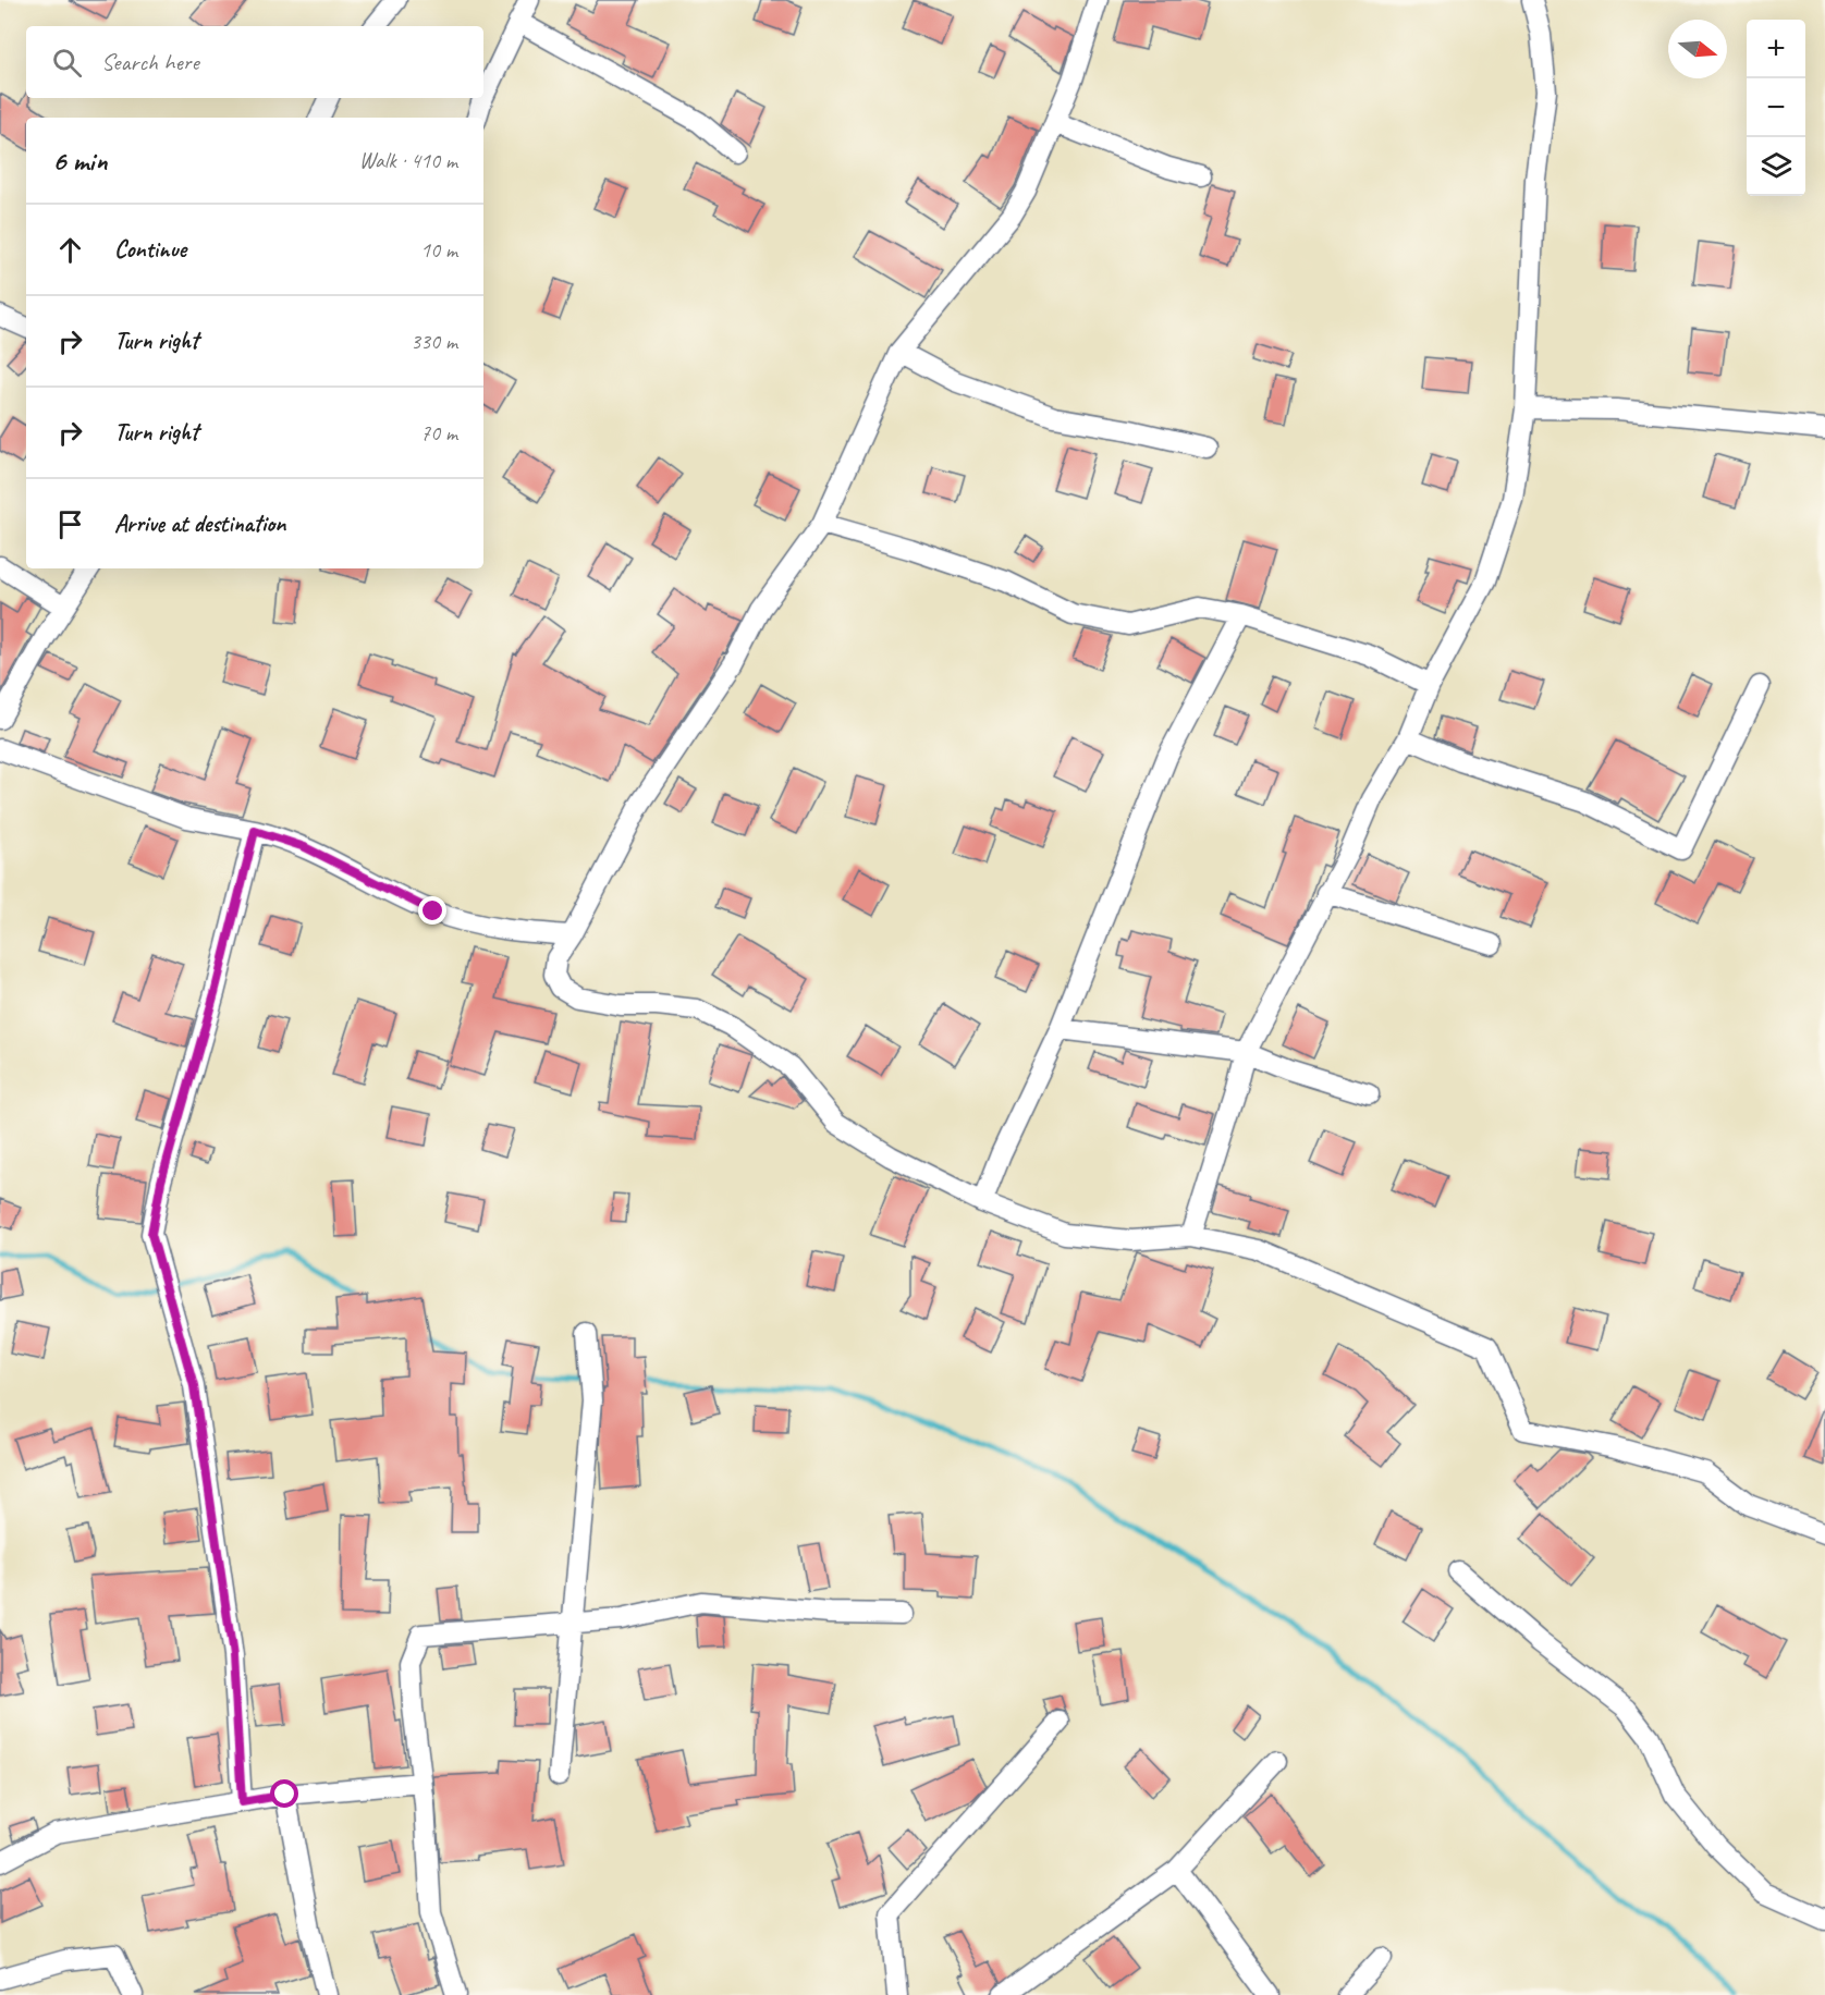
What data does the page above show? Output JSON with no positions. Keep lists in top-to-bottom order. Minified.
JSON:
{"north":"right","page":{"map_buttons":["+","−"],"search":"Search here","heading":["6 min","Walk · 410 m"],"list":[["Continue","10 m"],["Turn right","330 m"],["Turn right","70 m"],"Arrive at destination"]}}
